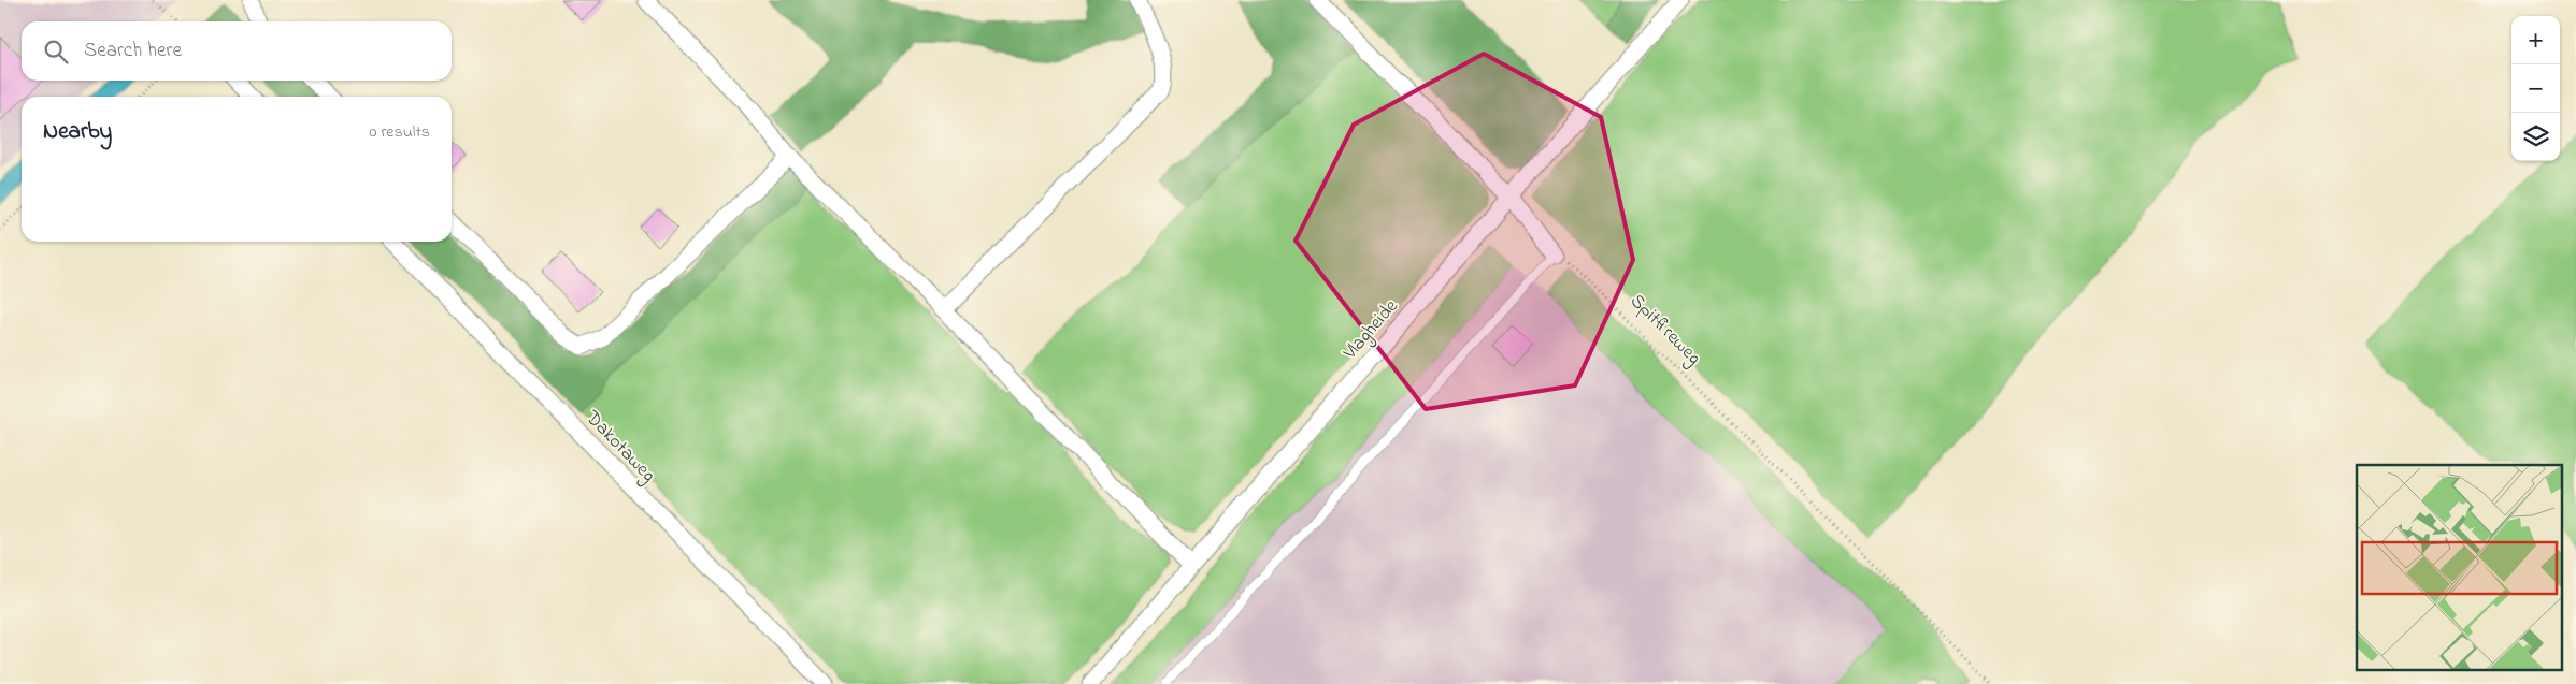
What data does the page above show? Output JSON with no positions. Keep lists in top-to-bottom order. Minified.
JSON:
{"streets":{"street":["Vlagheide","Dakotaweg"],"path":["Spitfireweg"]},"page":{"map_buttons":["+","−"],"search":"Search here","heading":["Nearby","0 results"]}}
